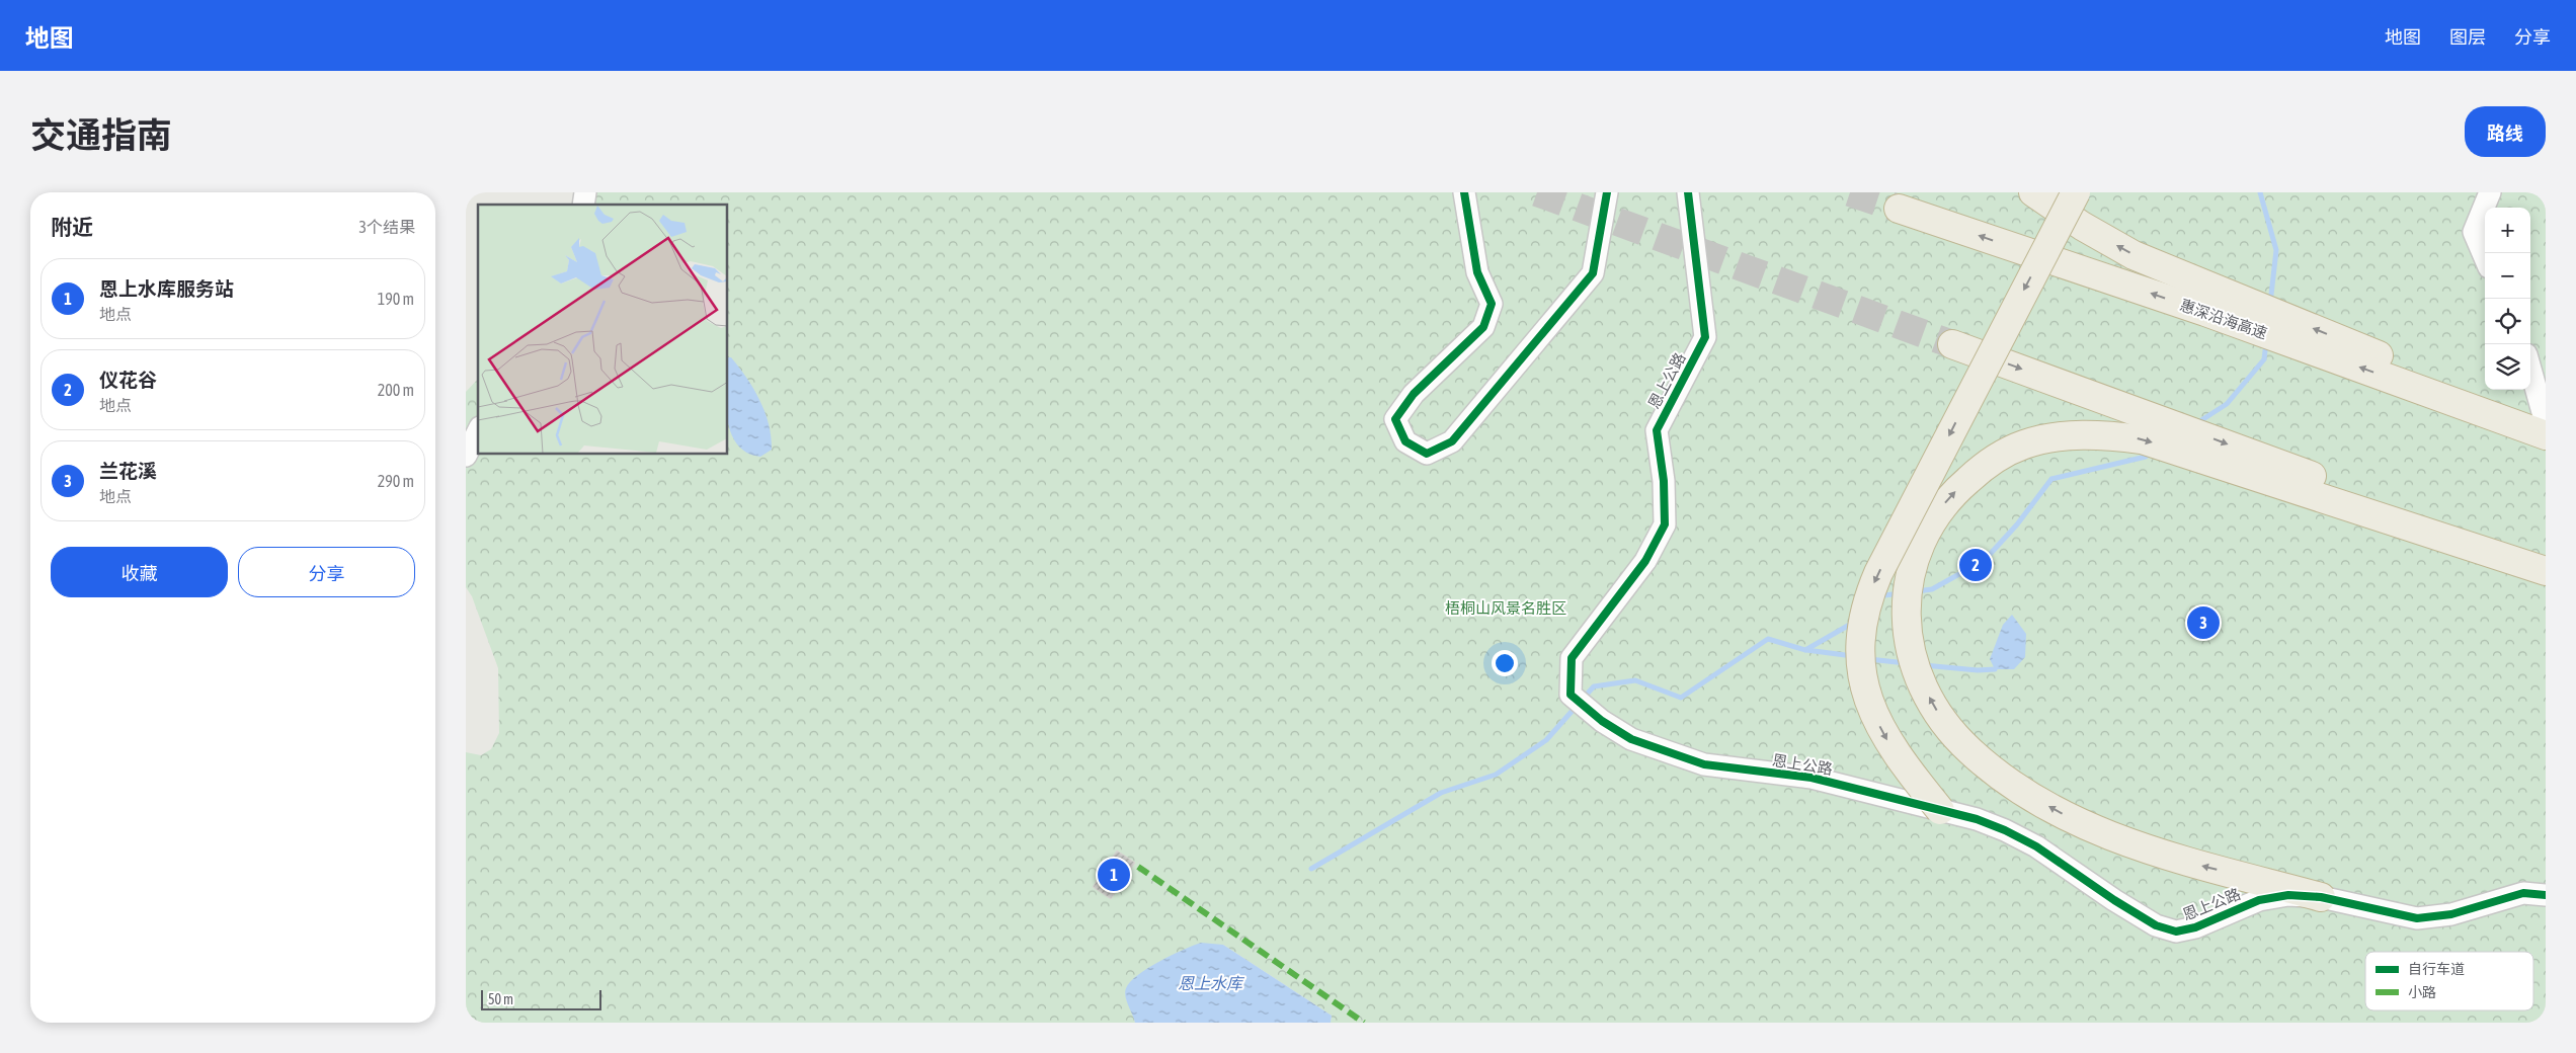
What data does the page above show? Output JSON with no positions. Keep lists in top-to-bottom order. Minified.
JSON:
{"streets":{"highway":["惠深沿海高速"],"street":["恩上公路"]},"water":["恩上水库"],"parks":["梧桐山风景名胜区"],"legend":["自行车道","小路"],"scale_bar":"50 m","page":{"header":"地图","nav":["地图","图层","分享"],"title":"交通指南","buttons":["路线",["收藏","分享"]],"heading":["附近","3个结果"],"map_buttons":["+","−"],"list":[{"mark":"1","name":"恩上水库服务站","note":"地点","value":"190 m"},{"mark":"2","name":"仪花谷","note":"地点","value":"200 m"},{"mark":"3","name":"兰花溪","note":"地点","value":"290 m"}],"pins":["2","3","1"],"scale":"50 m"}}
